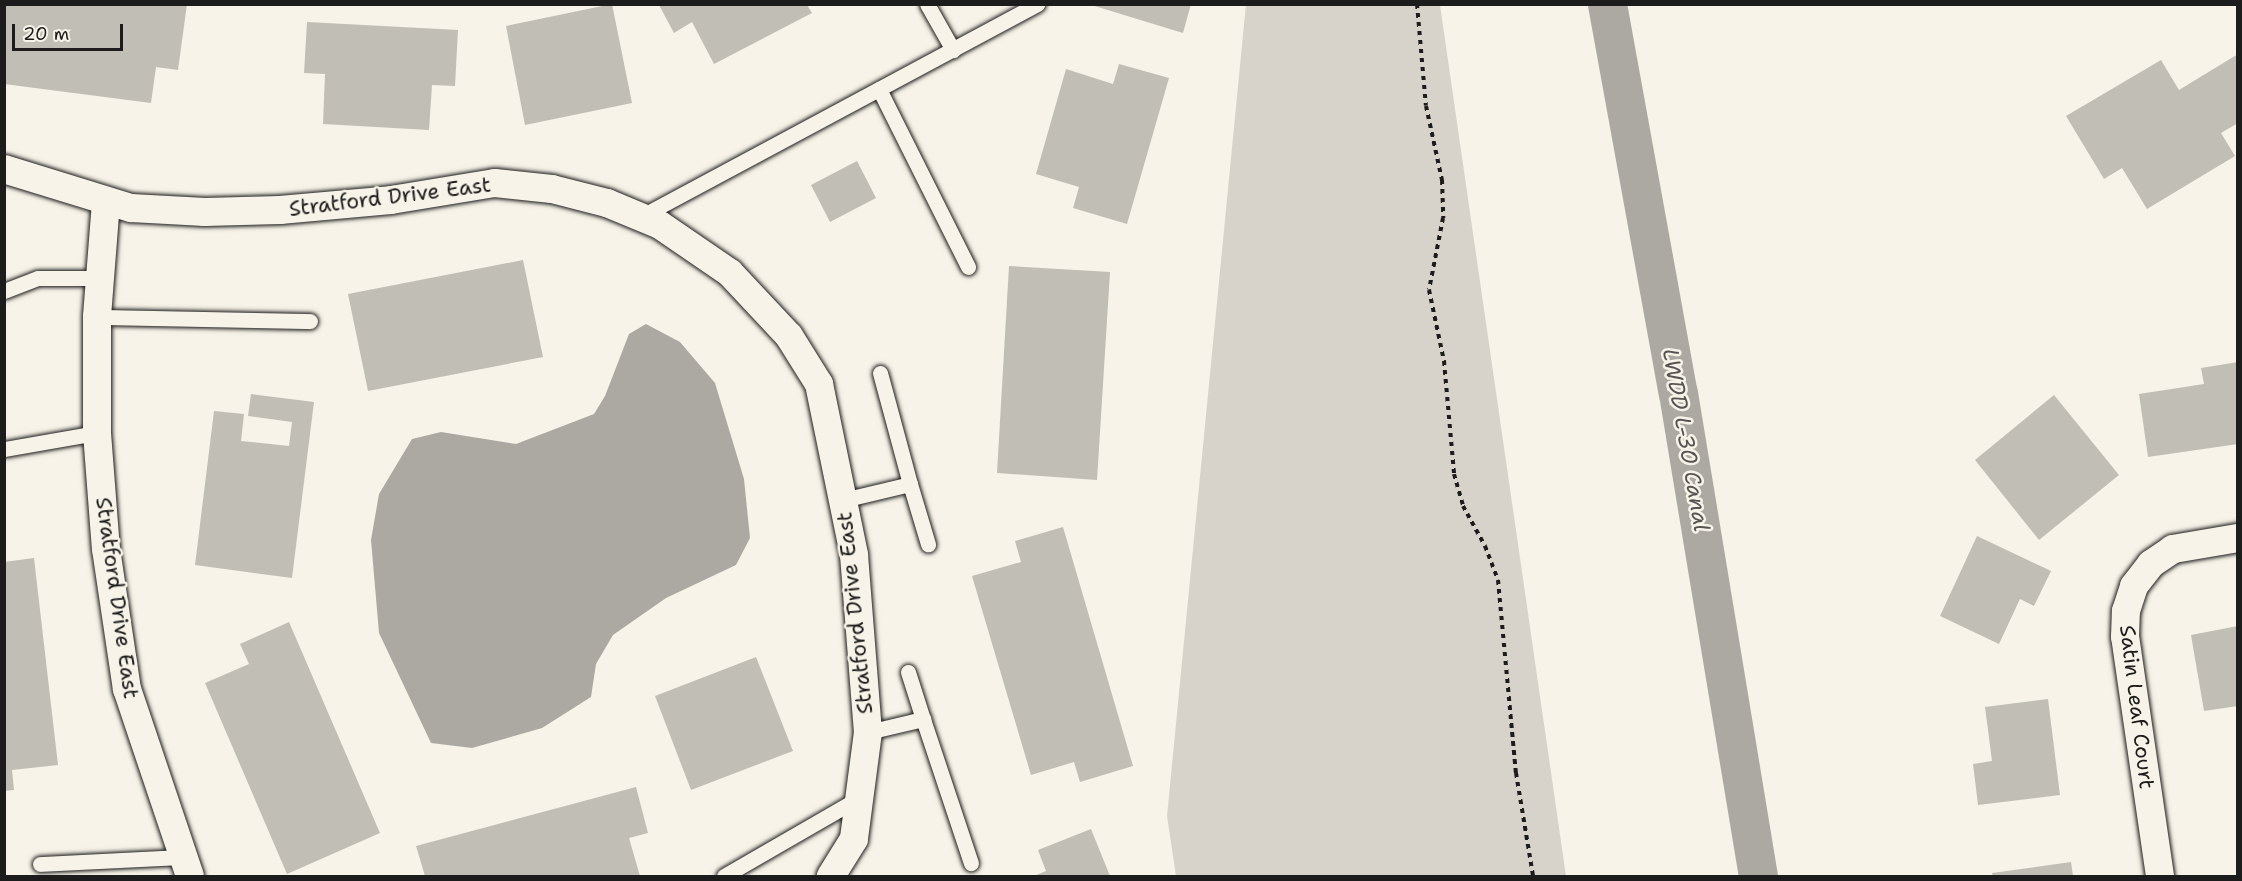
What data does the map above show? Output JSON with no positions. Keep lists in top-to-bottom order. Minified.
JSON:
{"streets":{"street":["Stratford Drive East","Satin Leaf Court"]},"water":["LWDD L-30 Canal"],"scale_bar":"20 m"}
